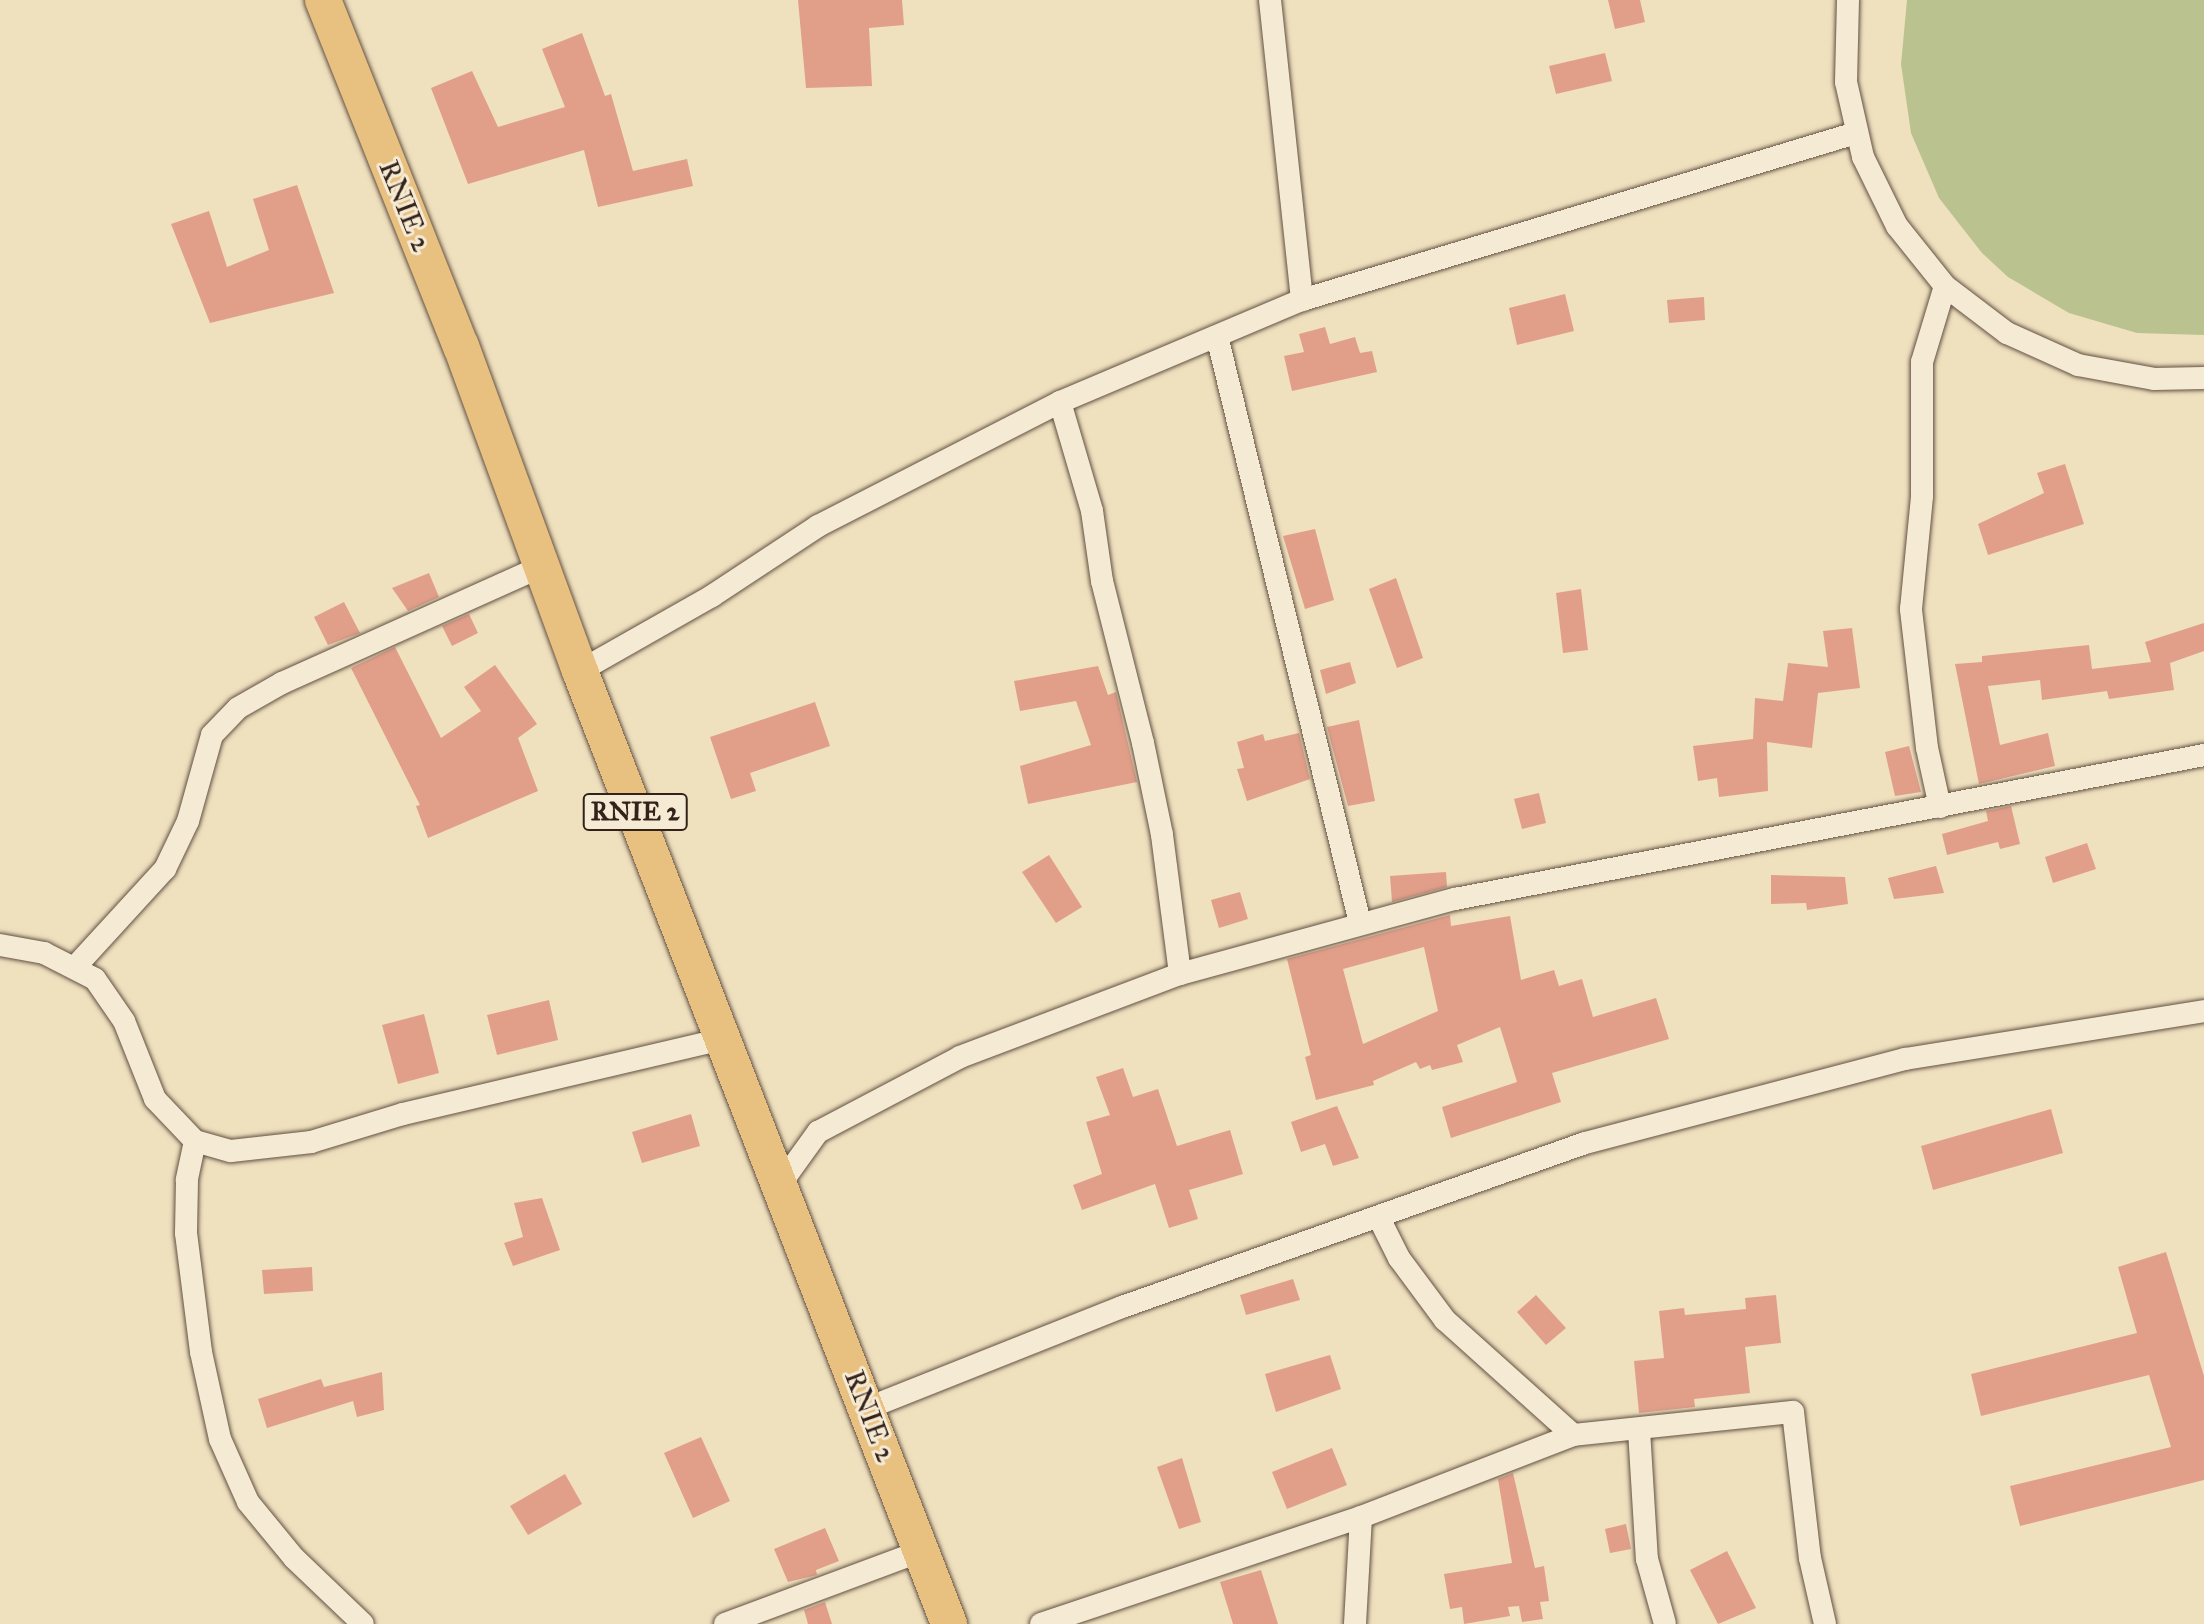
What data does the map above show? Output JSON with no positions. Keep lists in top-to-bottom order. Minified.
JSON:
{"streets":{"main road":["RNIE 2"]}}
